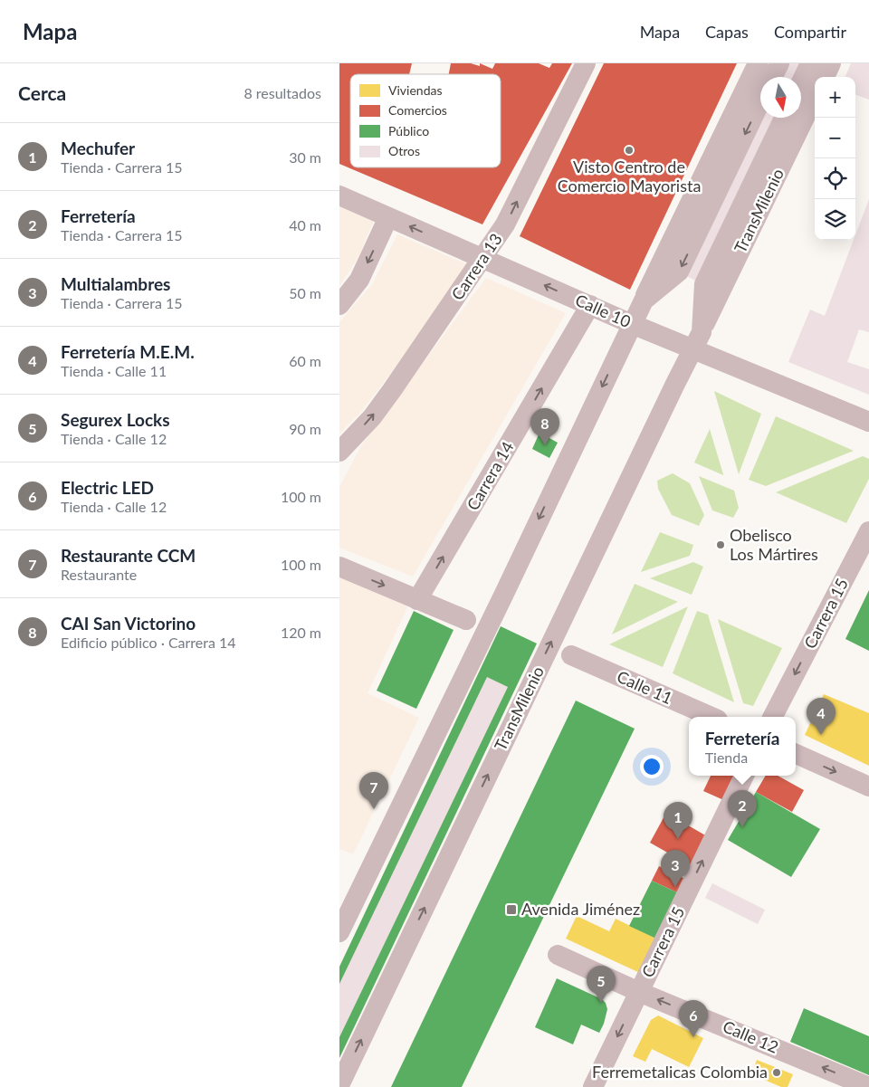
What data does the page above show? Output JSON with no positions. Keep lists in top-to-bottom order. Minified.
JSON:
{"streets":{"street":["TransMilenio","Carrera 13","Calle 10","Carrera 14","Carrera 15","Calle 11","Calle 12"]},"crossings":[["TransMilenio","Calle 10"],["Carrera 13","Calle 10"],["Calle 10","Carrera 14"],["Carrera 15","Calle 12"]],"one_way":["Calle 10","Calle 12"],"places":{"other":["Visto Centro de Comercio Mayorista","Obelisco Los Mártires","Ferremetalicas Colombia"],"transit":["Avenida Jiménez"]},"legend":["Viviendas","Comercios","Público","Otros"],"north":"bottom","page":{"header":"Mapa","nav":["Mapa","Capas","Compartir"],"heading":["Cerca","8 resultados"],"map_buttons":["+","−"],"list":[{"mark":"1","name":"Mechufer","note":"Tienda · Carrera 15","value":"30 m"},{"mark":"2","name":"Ferretería","note":"Tienda · Carrera 15","value":"40 m"},{"mark":"3","name":"Multialambres","note":"Tienda · Carrera 15","value":"50 m"},{"mark":"4","name":"Ferretería M.E.M.","note":"Tienda · Calle 11","value":"60 m"},{"mark":"5","name":"Segurex Locks","note":"Tienda · Calle 12","value":"90 m"},{"mark":"6","name":"Electric LED","note":"Tienda · Calle 12","value":"100 m"},{"mark":"7","name":"Restaurante CCM","note":"Restaurante","value":"100 m"},{"mark":"8","name":"CAI San Victorino","note":"Edificio público · Carrera 14","value":"120 m"}],"pins":["8","4","7","2","1","3","5","6"],"popup":["Ferretería","Tienda"]}}
